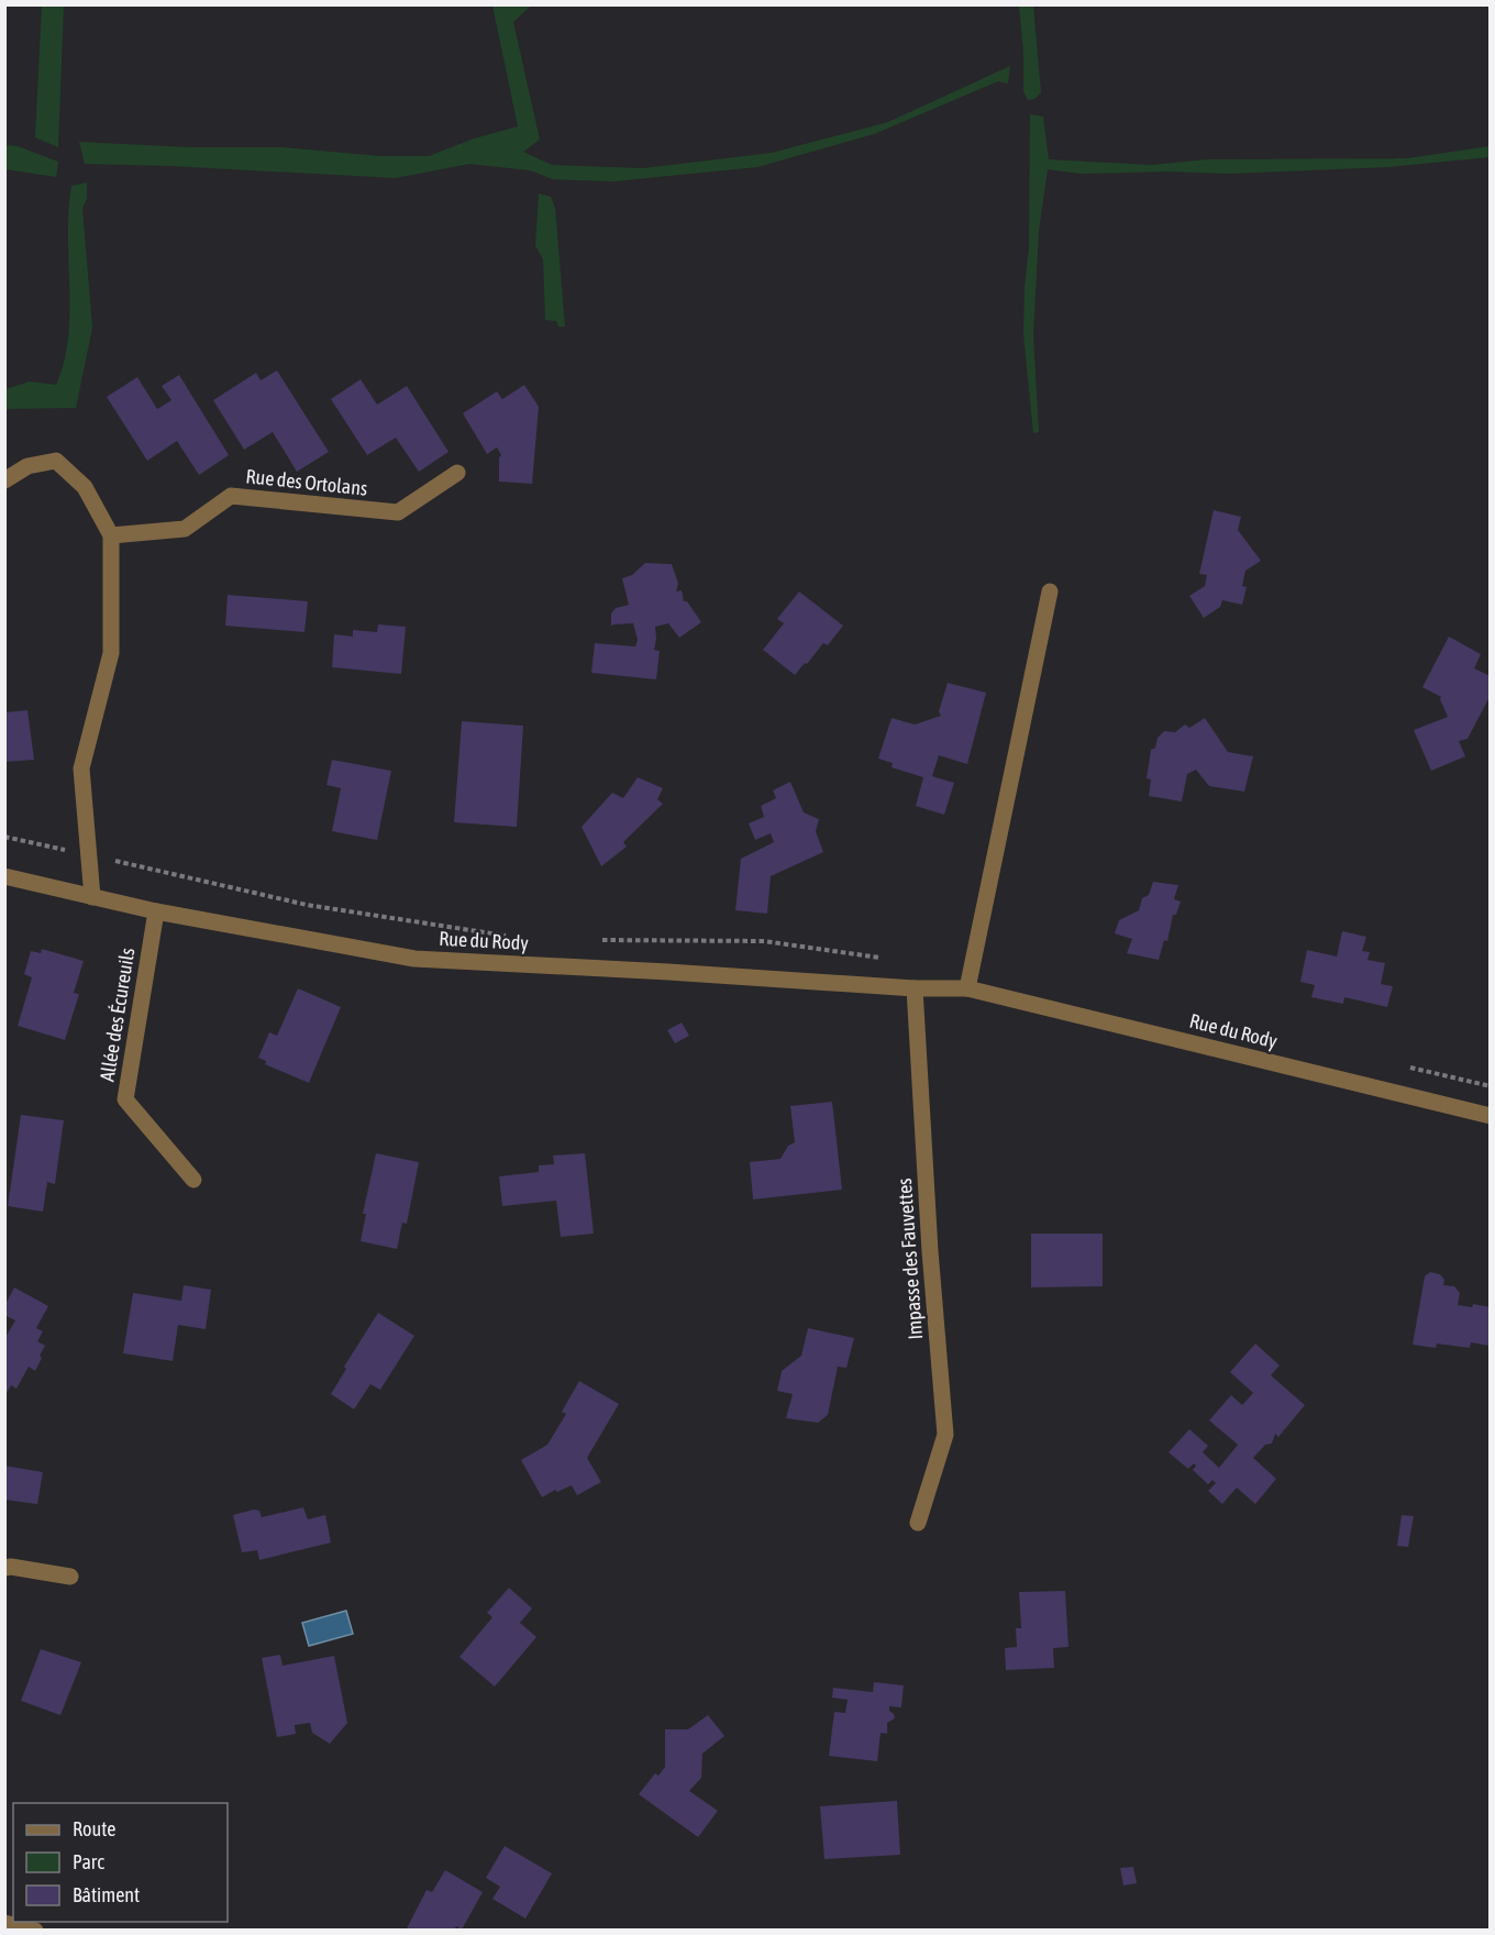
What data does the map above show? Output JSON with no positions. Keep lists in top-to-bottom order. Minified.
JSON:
{"streets":{"street":["Rue des Ortolans","Rue du Rody","Allée des Écureuils","Impasse des Fauvettes"]},"crossings":[["Rue du Rody","Allée des Écureuils"],["Rue du Rody","Impasse des Fauvettes"]],"legend":["Route","Parc","Bâtiment"]}
